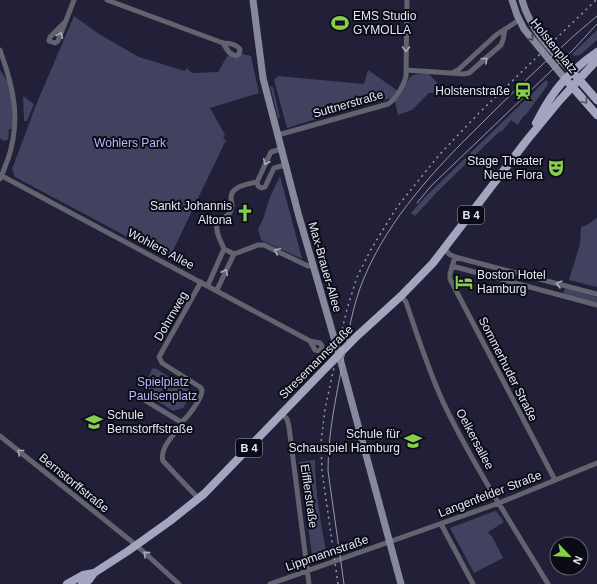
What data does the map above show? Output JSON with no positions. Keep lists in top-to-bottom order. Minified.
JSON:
{"streets":{"main road":["Holstenplatz","B 4","Max-Brauer-Allee","Stresemannstraße"],"street":["Suttnerstraße","Wohlers Allee","Dohrnweg","Sommerhuder Straße","Oelkersallee","Bernstorffstraße","Langenfelder Straße","Eifflerstraße","Lippmannstraße"]},"crossings":[["Holstenplatz","Stresemannstraße"],["Suttnerstraße","Max-Brauer-Allee"],["Wohlers Allee","Dohrnweg"],["Max-Brauer-Allee","Stresemannstraße"],["Max-Brauer-Allee","Langenfelder Straße"],["Max-Brauer-Allee","Lippmannstraße"],["Stresemannstraße","Oelkersallee"],["Stresemannstraße","Bernstorffstraße"],["Stresemannstraße","Eifflerstraße"],["Sommerhuder Straße","Langenfelder Straße"],["Oelkersallee","Langenfelder Straße"],["Langenfelder Straße","Lippmannstraße"],["Eifflerstraße","Lippmannstraße"]],"one_way":["Bernstorffstraße"],"parks":["Wohlers Park","Spielplatz Paulsenplatz"],"places":{"sports":["EMS Studio GYMOLLA"],"station":["Holstenstraße"],"theatre":["Stage Theater Neue Flora"],"church":["Sankt Johannis Altona"],"hotel":["Boston Hotel Hamburg"],"school or university":["Schule Bernstorffstraße","Schule für Schauspiel Hamburg"]},"north":"bottom right"}
